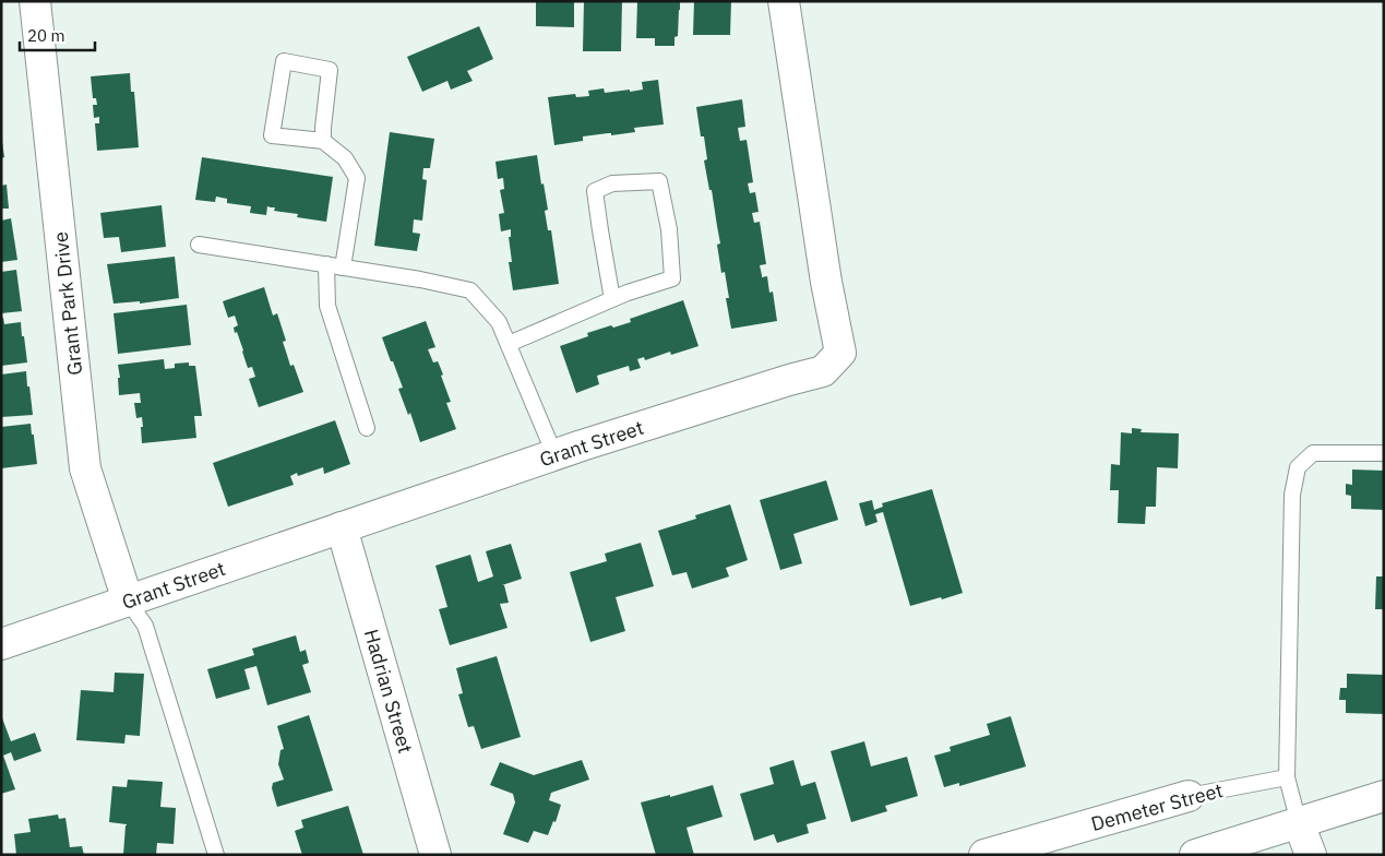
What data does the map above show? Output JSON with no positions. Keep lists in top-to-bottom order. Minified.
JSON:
{"streets":{"street":["Grant Park Drive","Grant Street","Hadrian Street","Demeter Street"]},"crossings":[["Grant Park Drive","Grant Street"],["Grant Street","Hadrian Street"]],"scale_bar":"20 m"}
